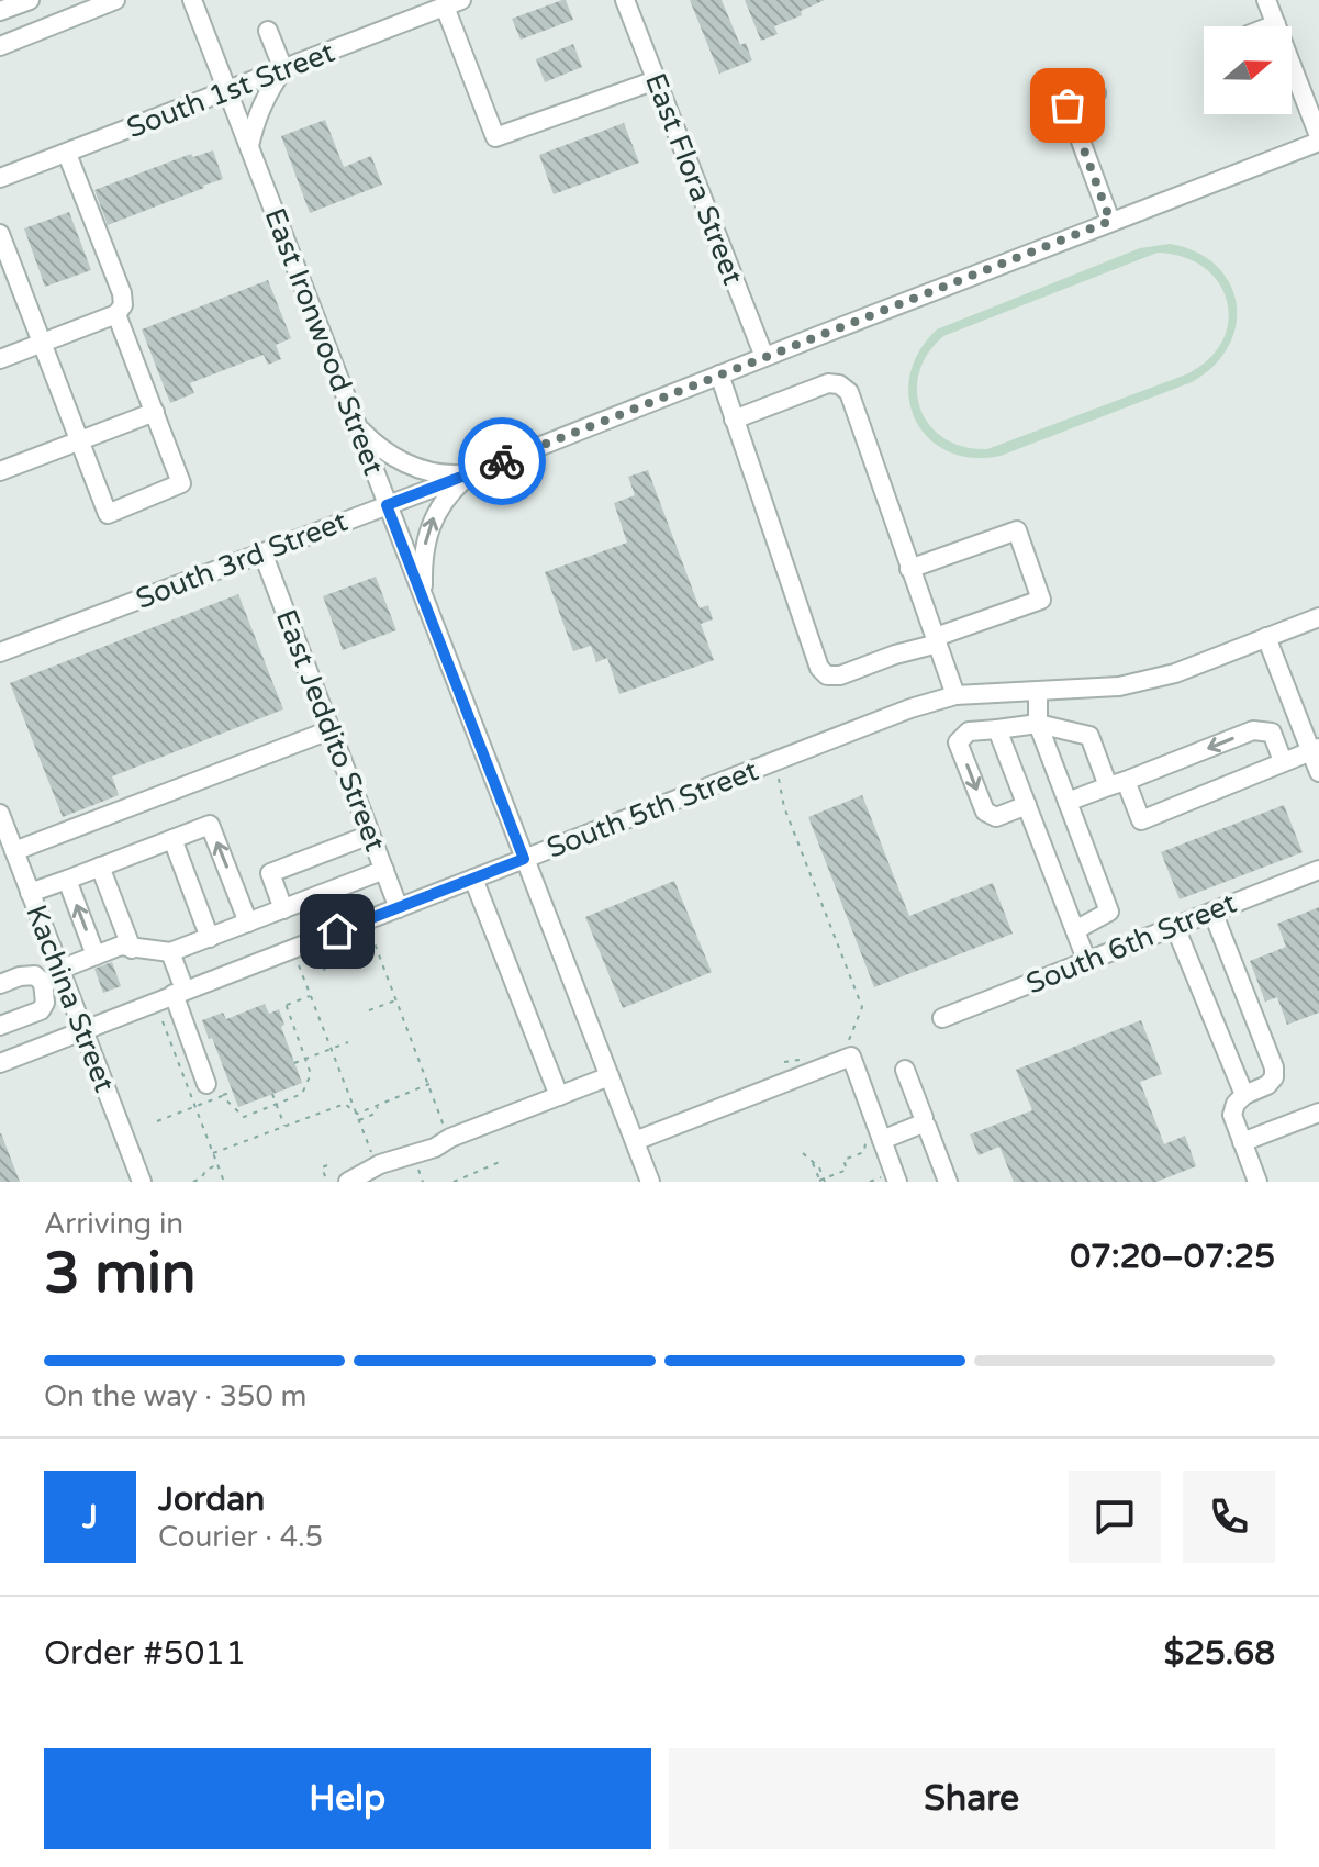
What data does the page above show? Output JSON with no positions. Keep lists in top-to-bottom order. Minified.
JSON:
{"streets":{"street":["South 1st Street","East Flora Street","East Ironwood Street","South 3rd Street","East Jeddito Street","South 5th Street","South 6th Street","Kachina Street"]},"crossings":[["South 1st Street","East Ironwood Street"],["East Flora Street","South 3rd Street"],["East Ironwood Street","South 3rd Street"],["East Ironwood Street","South 5th Street"],["South 3rd Street","East Jeddito Street"],["East Jeddito Street","South 5th Street"],["South 5th Street","Kachina Street"]],"north":"right","page":{"heading":["3 min","Arriving in","07:20–07:25"],"panel":["Jordan","Courier · 4.5","Order #5011","$25.68"],"bar":"On the way · 350 m","round":"J","buttons":["Help","Share"]}}
